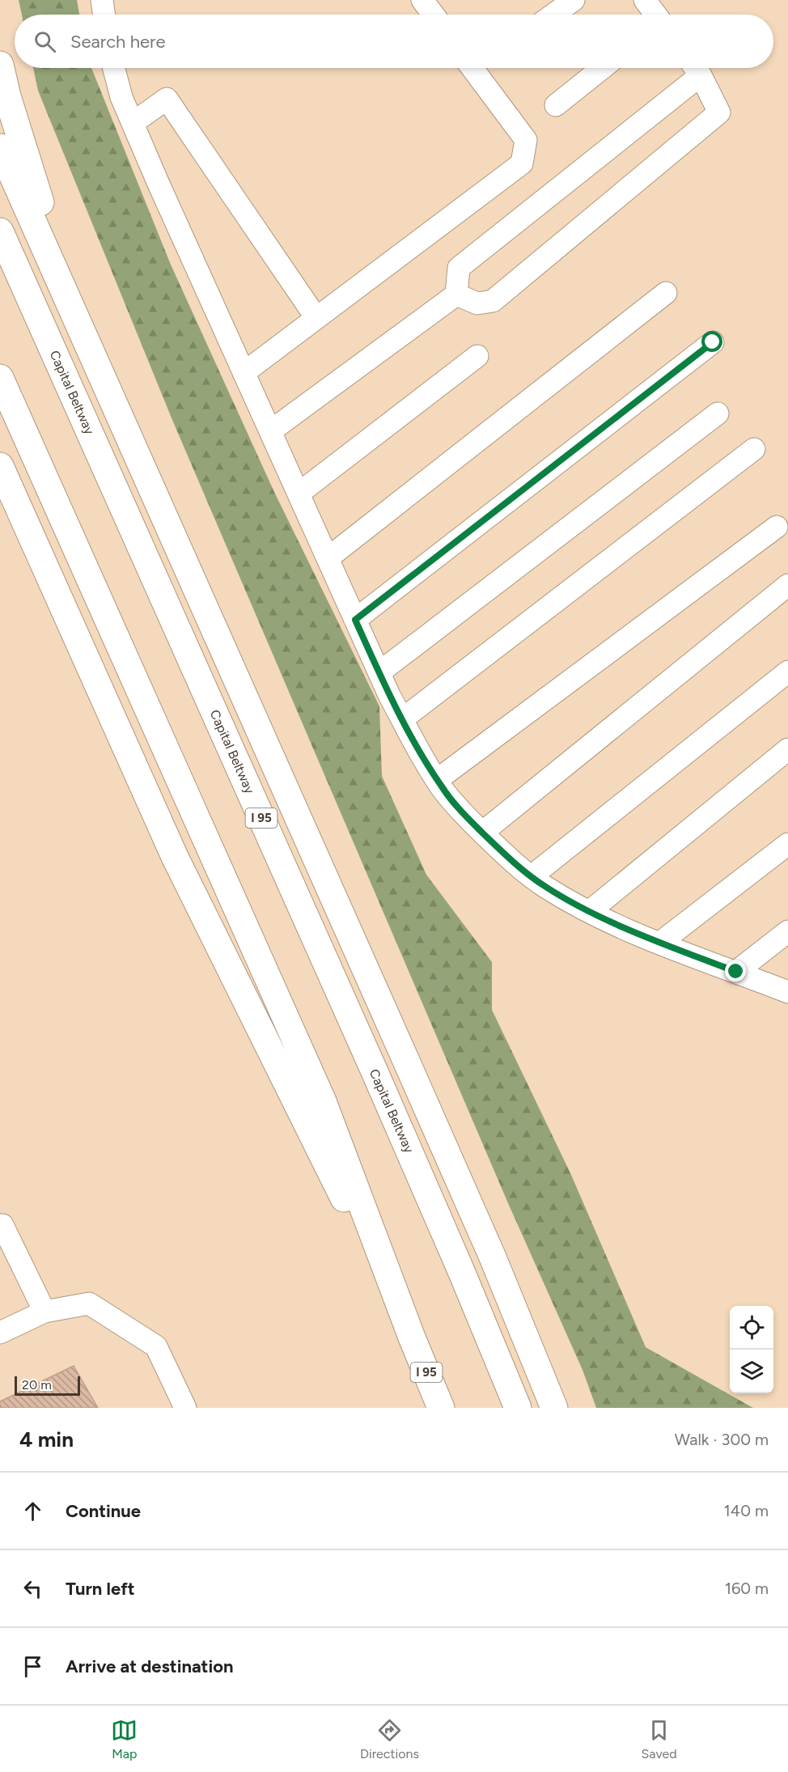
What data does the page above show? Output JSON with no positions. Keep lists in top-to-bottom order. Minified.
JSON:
{"streets":{"highway":["Capital Beltway","I 95"]},"scale_bar":"20 m","page":{"search":"Search here","scale":"20 m","heading":["4 min","Walk · 300 m"],"list":[["Continue","140 m"],["Turn left","160 m"],"Arrive at destination"],"nav":["Map","Directions","Saved"]}}
